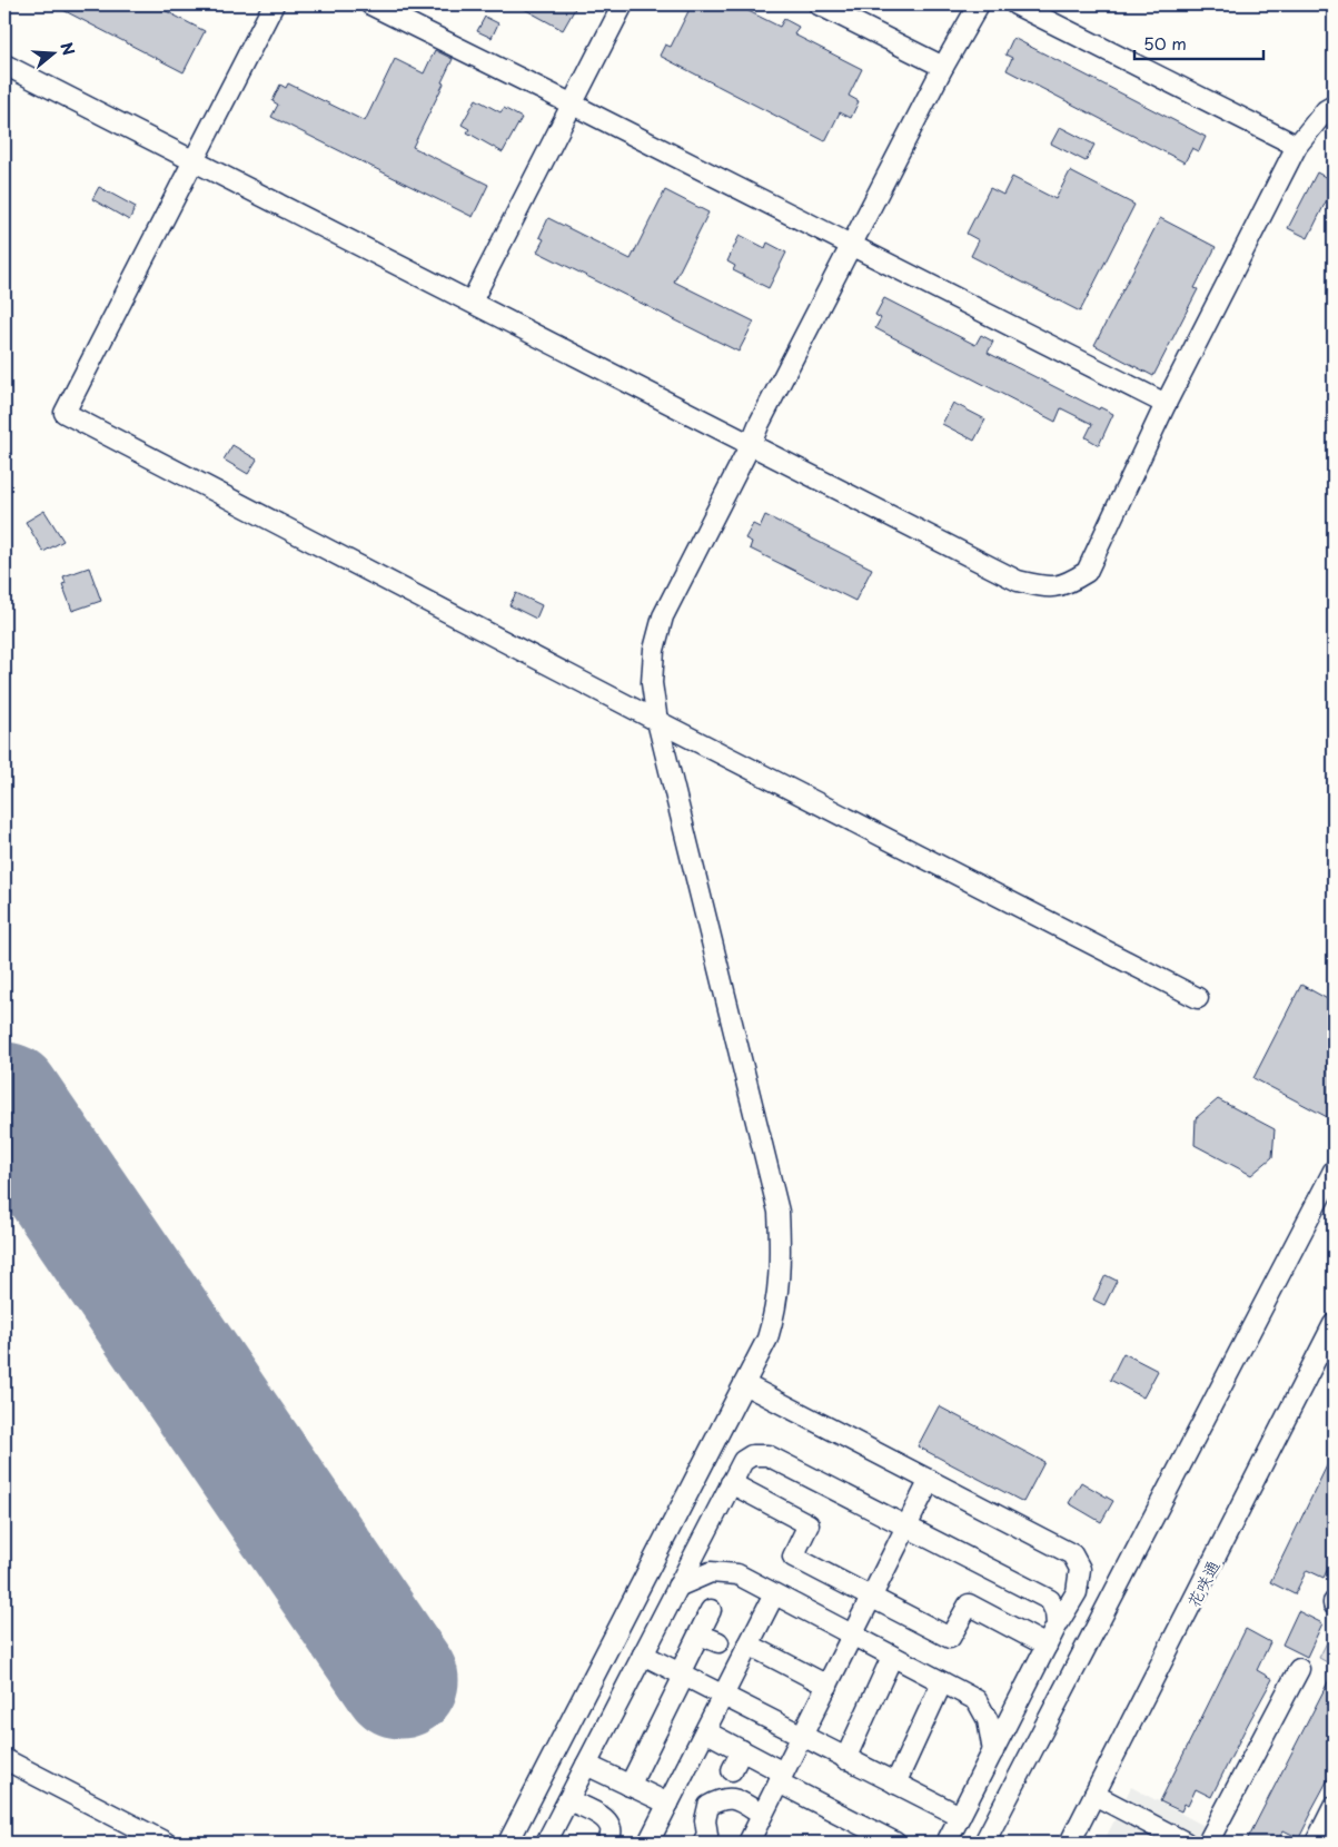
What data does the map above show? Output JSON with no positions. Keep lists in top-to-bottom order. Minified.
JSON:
{"streets":{"street":["花咲通"]},"scale_bar":"50 m","north":"right"}
